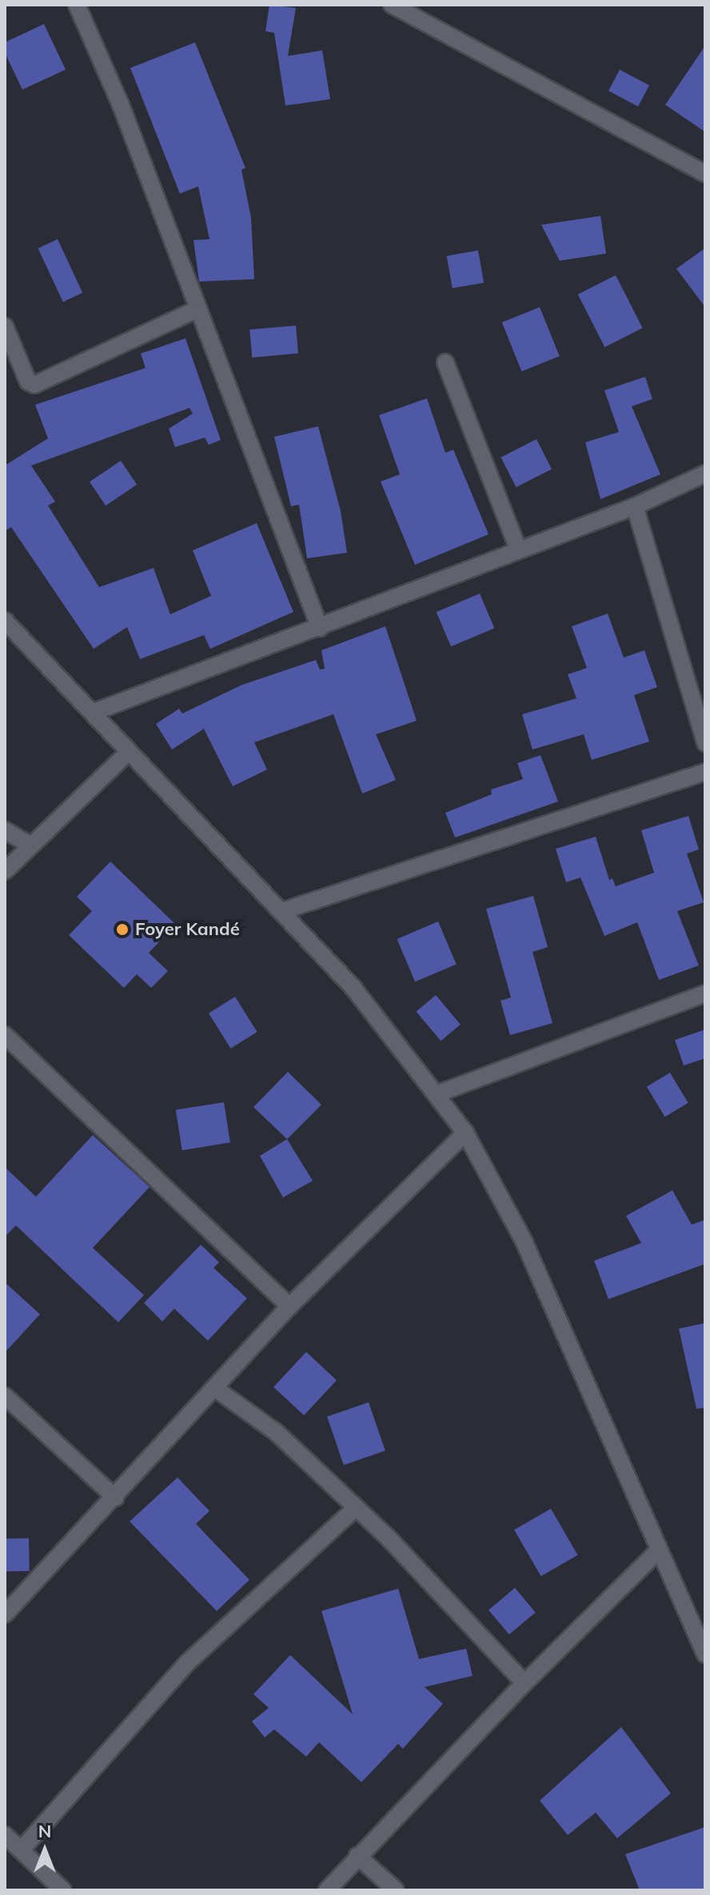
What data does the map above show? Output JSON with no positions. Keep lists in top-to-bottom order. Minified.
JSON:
{"places":["Foyer Kandé"],"north":"top"}
